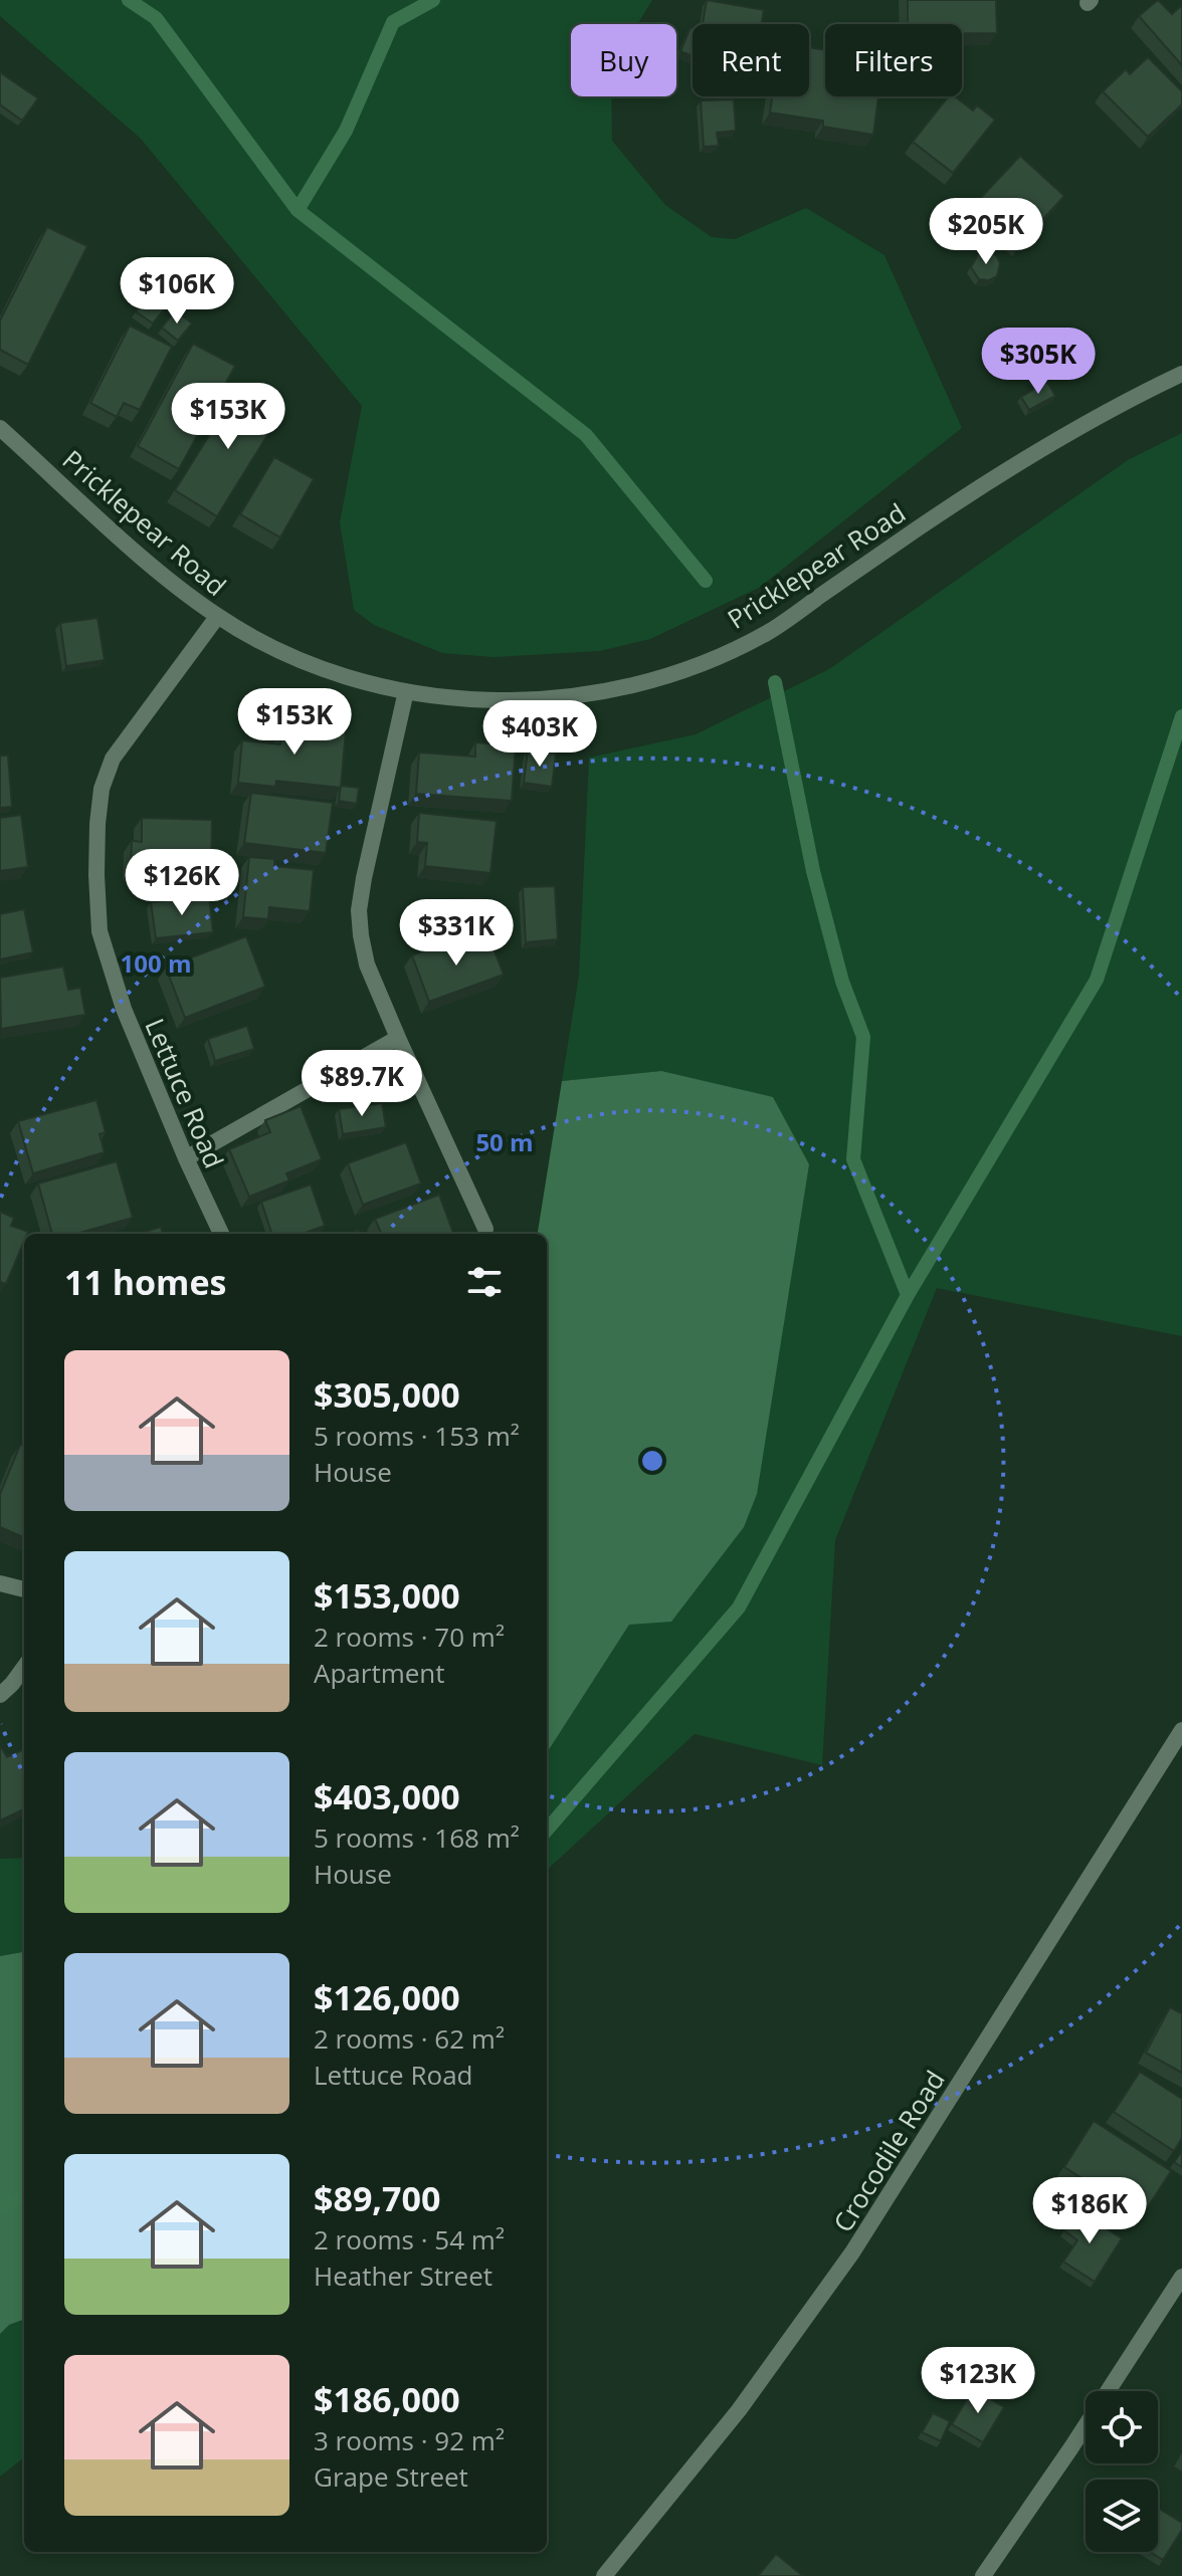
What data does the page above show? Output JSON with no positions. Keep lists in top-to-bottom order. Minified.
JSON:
{"streets":{"street":["Pricklepear Road","Lettuce Road","Crocodile Road"]},"crossings":[["Pricklepear Road","Lettuce Road"]],"page":{"chip":["Buy","Rent","Filters"],"price":["$205K","$106K","$305K","$153K","$153K","$403K","$126K","$331K","$89.7K","$186K","$123K"],"heading":"11 homes","list":[{"name":"$305,000","note":"5 rooms · 153 m² · House"},{"name":"$153,000","note":"2 rooms · 70 m² · Apartment"},{"name":"$403,000","note":"5 rooms · 168 m² · House"},{"name":"$126,000","note":"2 rooms · 62 m² · Lettuce Road"},{"name":"$89,700","note":"2 rooms · 54 m² · Heather Street"},{"name":"$186,000","note":"3 rooms · 92 m² · Grape Street"}]},"rings":["100 m","50 m"]}
